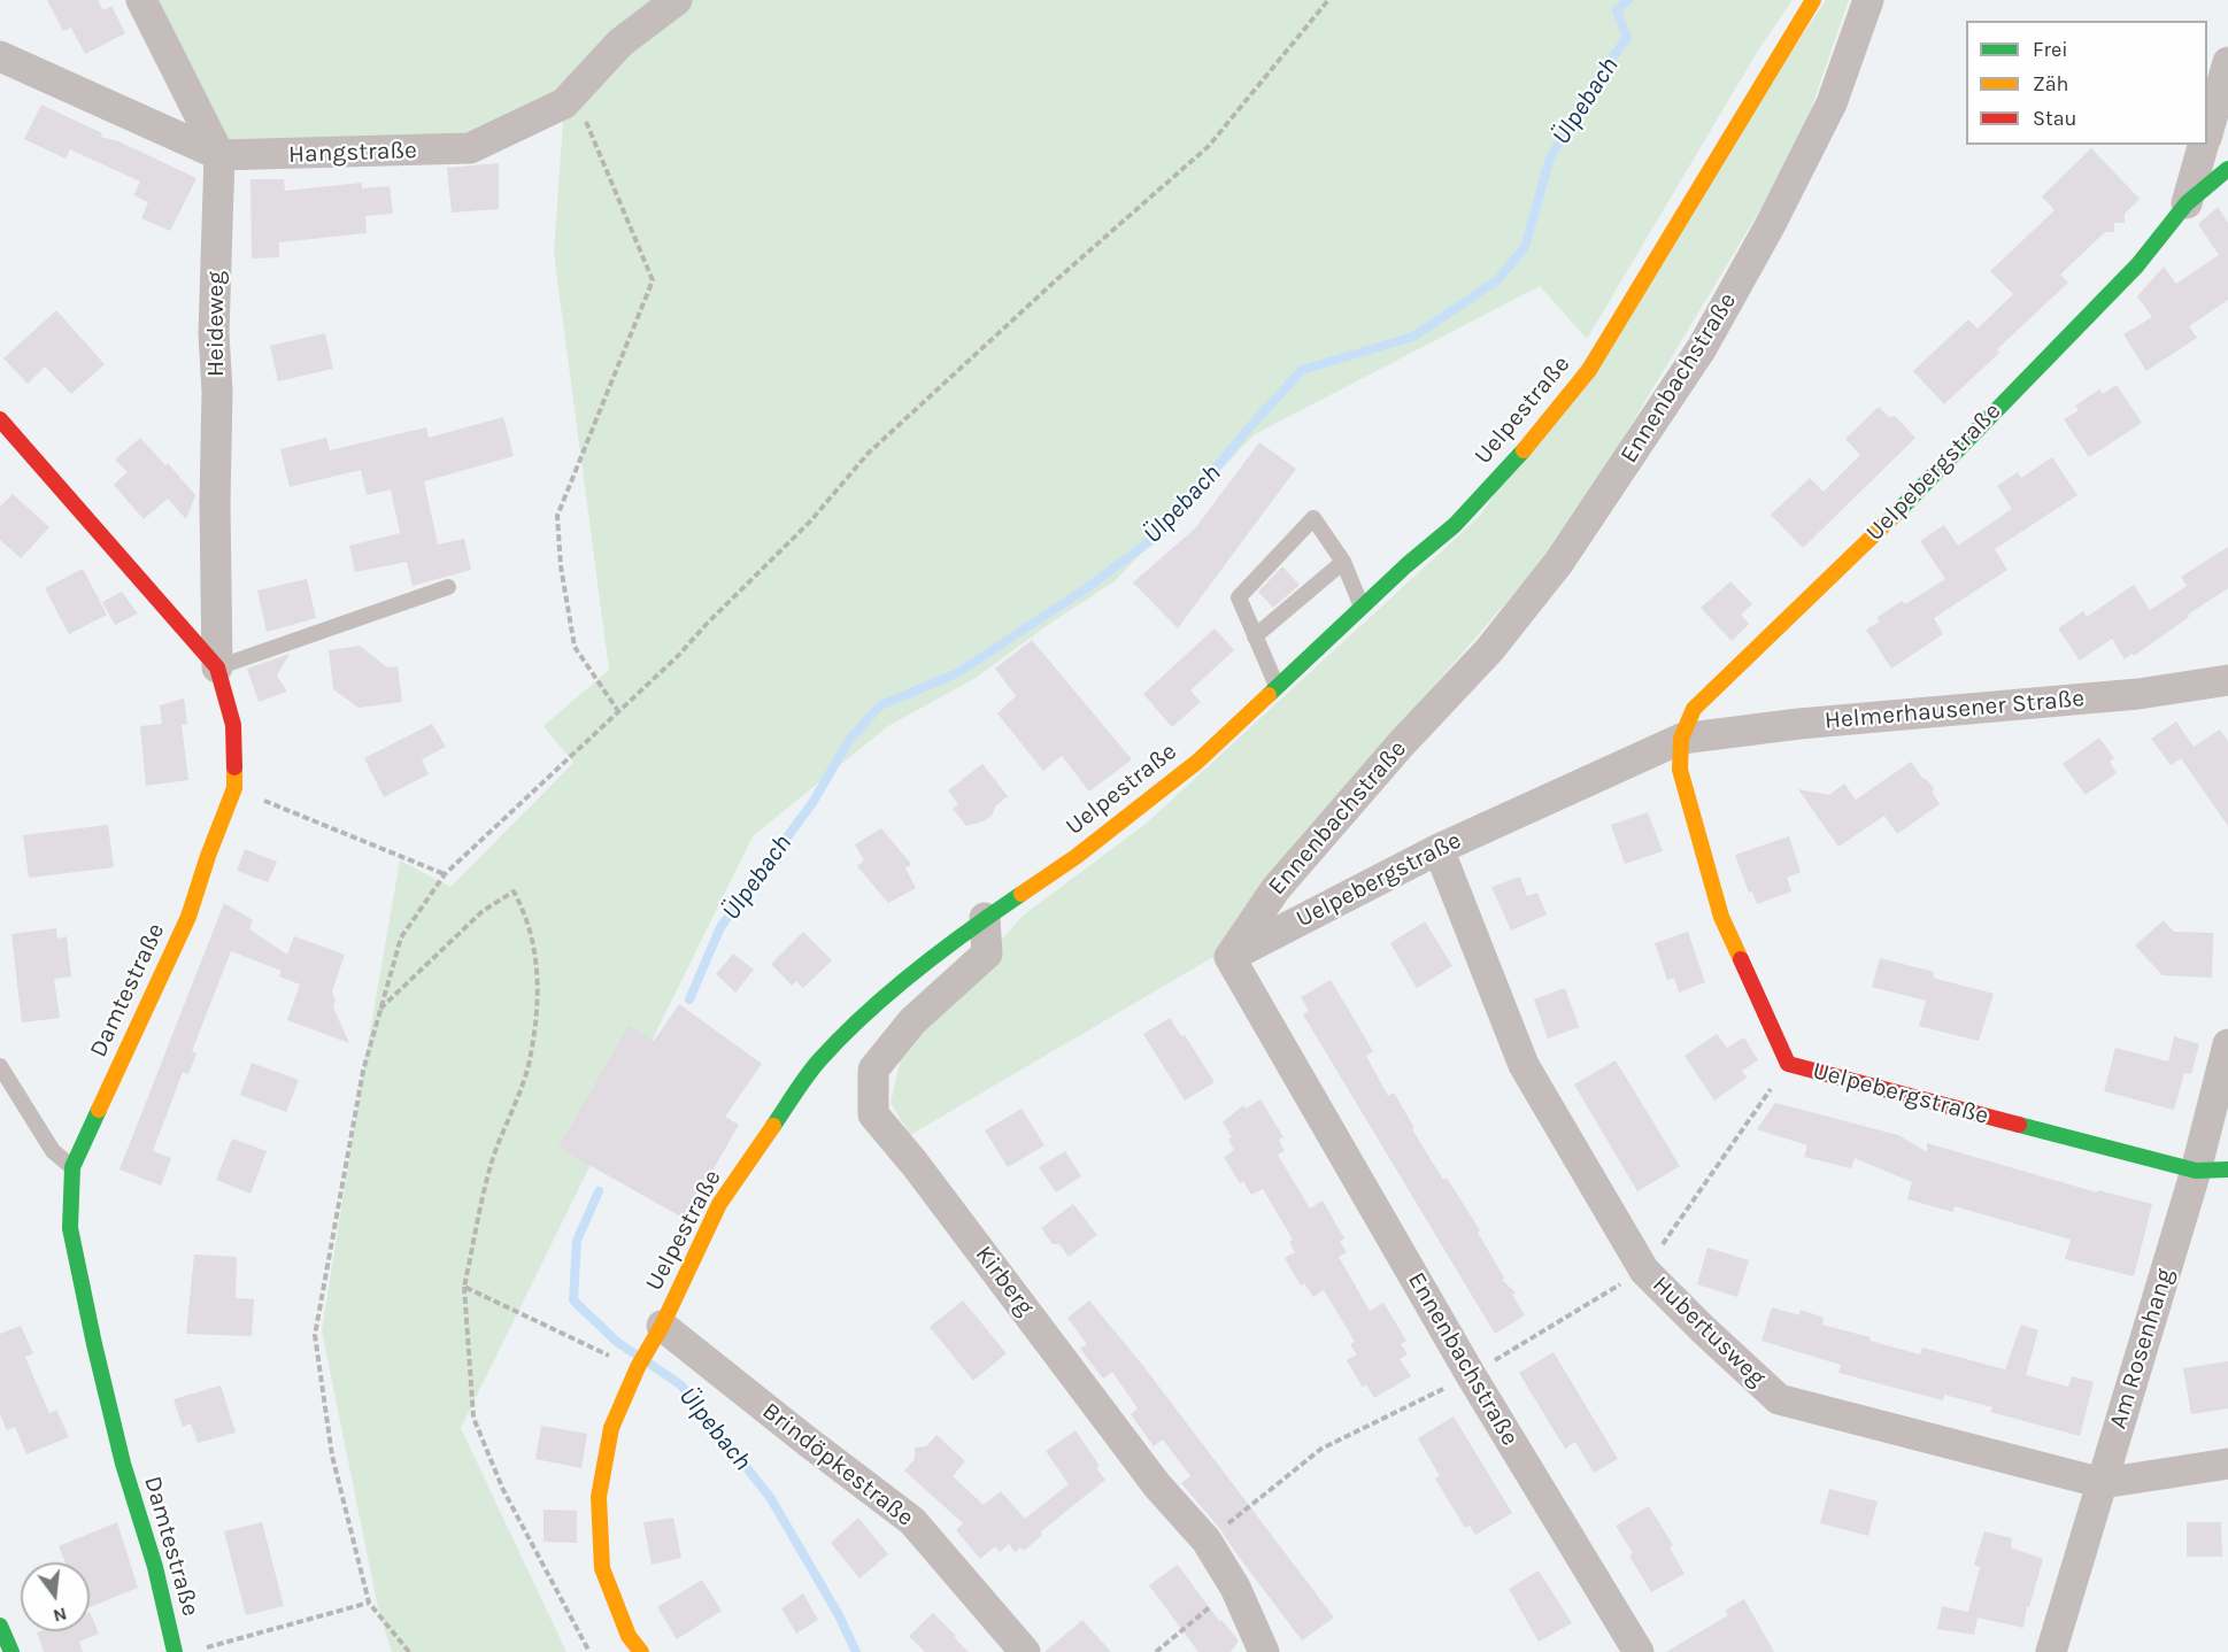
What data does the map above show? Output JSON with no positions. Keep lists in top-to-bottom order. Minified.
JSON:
{"streets":{"street":["Hangstraße","Heideweg","Ennenbachstraße","Uelpestraße","Uelpebergstraße","Helmerhausener Straße","Damtestraße","Kirberg","Hubertusweg","Am Rosenhang","Brindöpkestraße"]},"crossings":[["Hangstraße","Heideweg"],["Heideweg","Damtestraße"],["Ennenbachstraße","Uelpebergstraße"],["Uelpestraße","Kirberg"],["Uelpestraße","Brindöpkestraße"],["Uelpebergstraße","Helmerhausener Straße"],["Uelpebergstraße","Hubertusweg"],["Uelpebergstraße","Am Rosenhang"],["Hubertusweg","Am Rosenhang"]],"water":["Ülpebach"],"legend":["Frei","Zäh","Stau"],"north":"bottom"}
